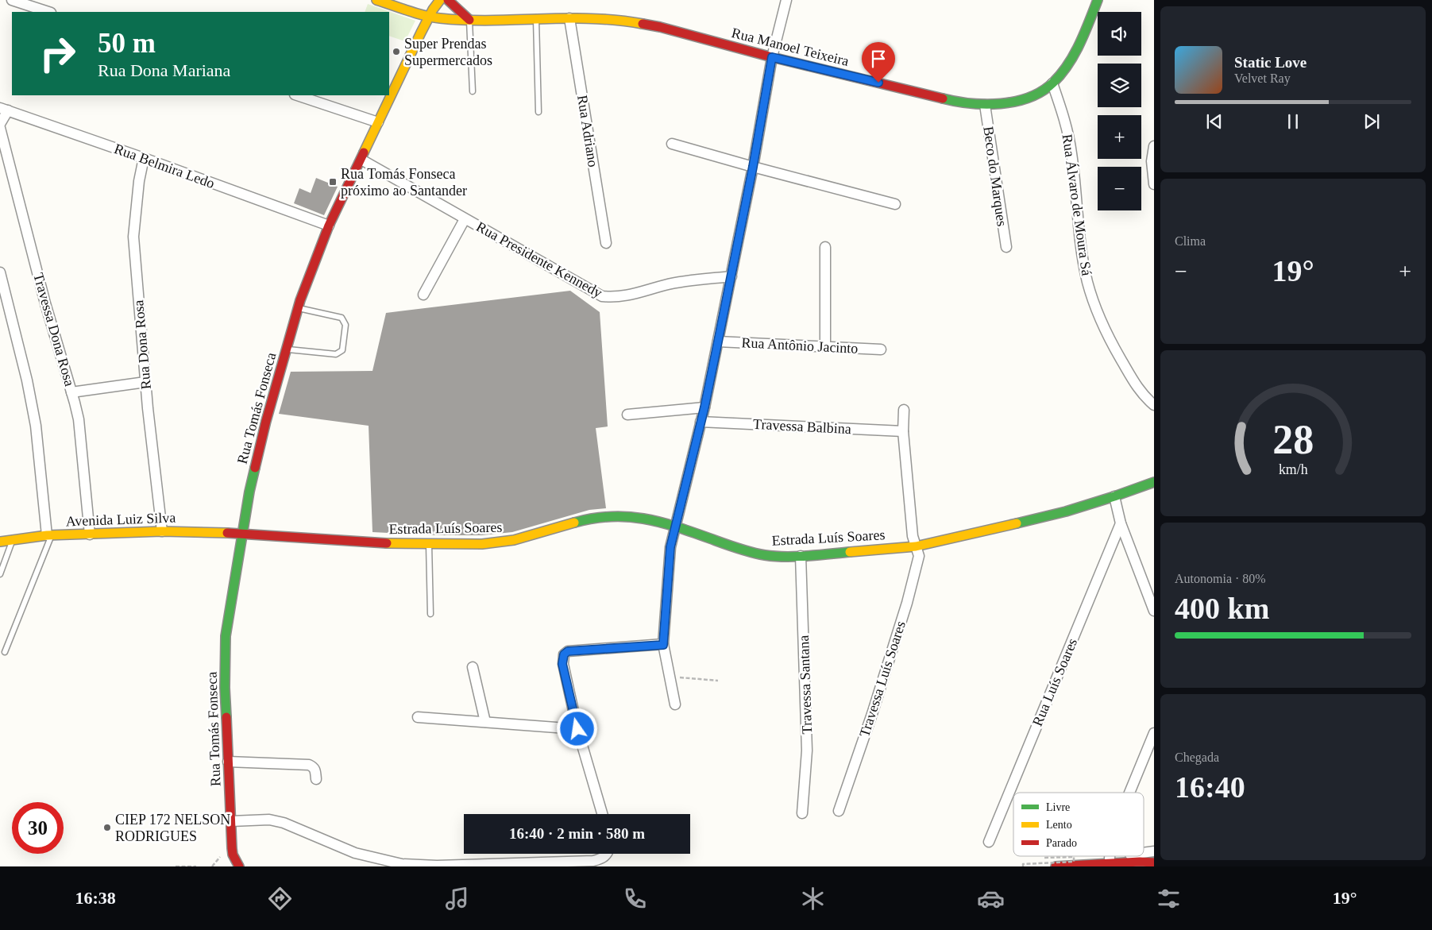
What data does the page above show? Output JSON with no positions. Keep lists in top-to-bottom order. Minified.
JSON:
{"streets":{"main road":["Rua Manoel Teixeira","Rua Tomás Fonseca","Avenida Luiz Silva","Estrada Luís Soares"],"street":["Rua Adriano","Rua Belmira Ledo","Beco do Marques","Rua Álvaro de Moura Sá","Rua Presidente Kennedy","Travessa Dona Rosa","Rua Dona Rosa","Rua Antônio Jacinto","Travessa Balbina","Travessa Luís Soares","Rua Luís Soares","Travessa Santana"]},"crossings":[["Rua Manoel Teixeira","Rua Adriano"],["Rua Manoel Teixeira","Beco do Marques"],["Rua Manoel Teixeira","Rua Álvaro de Moura Sá"],["Rua Manoel Teixeira","Rua Tomás Fonseca"],["Rua Belmira Ledo","Rua Dona Rosa"],["Rua Belmira Ledo","Rua Tomás Fonseca"],["Rua Presidente Kennedy","Rua Tomás Fonseca"],["Travessa Dona Rosa","Avenida Luiz Silva"],["Rua Dona Rosa","Avenida Luiz Silva"],["Rua Tomás Fonseca","Avenida Luiz Silva"],["Rua Tomás Fonseca","Estrada Luís Soares"],["Travessa Balbina","Travessa Luís Soares"],["Avenida Luiz Silva","Estrada Luís Soares"],["Estrada Luís Soares","Travessa Luís Soares"],["Estrada Luís Soares","Travessa Santana"]],"places":{"other":["Super Prendas Supermercados","CIEP 172 NELSON RODRIGUES"],"transit":["Rua Tomás Fonseca próximo ao Santander"]},"legend":["Livre","Lento","Parado"],"page":{"map_buttons":["+","−"],"turn":["50 m","Rua Dona Mariana"],"song":["Static Love","Velvet Ray"],"tile":["Clima",["Autonomia · 80%","400 km"],["Chegada","16:40"]],"heat":["−","19°","+"],"limit":"30","trip":"16:40 · 2 min · 580 m","tabs":["16:38","19°"],"gauge":["28","km/h"]}}
